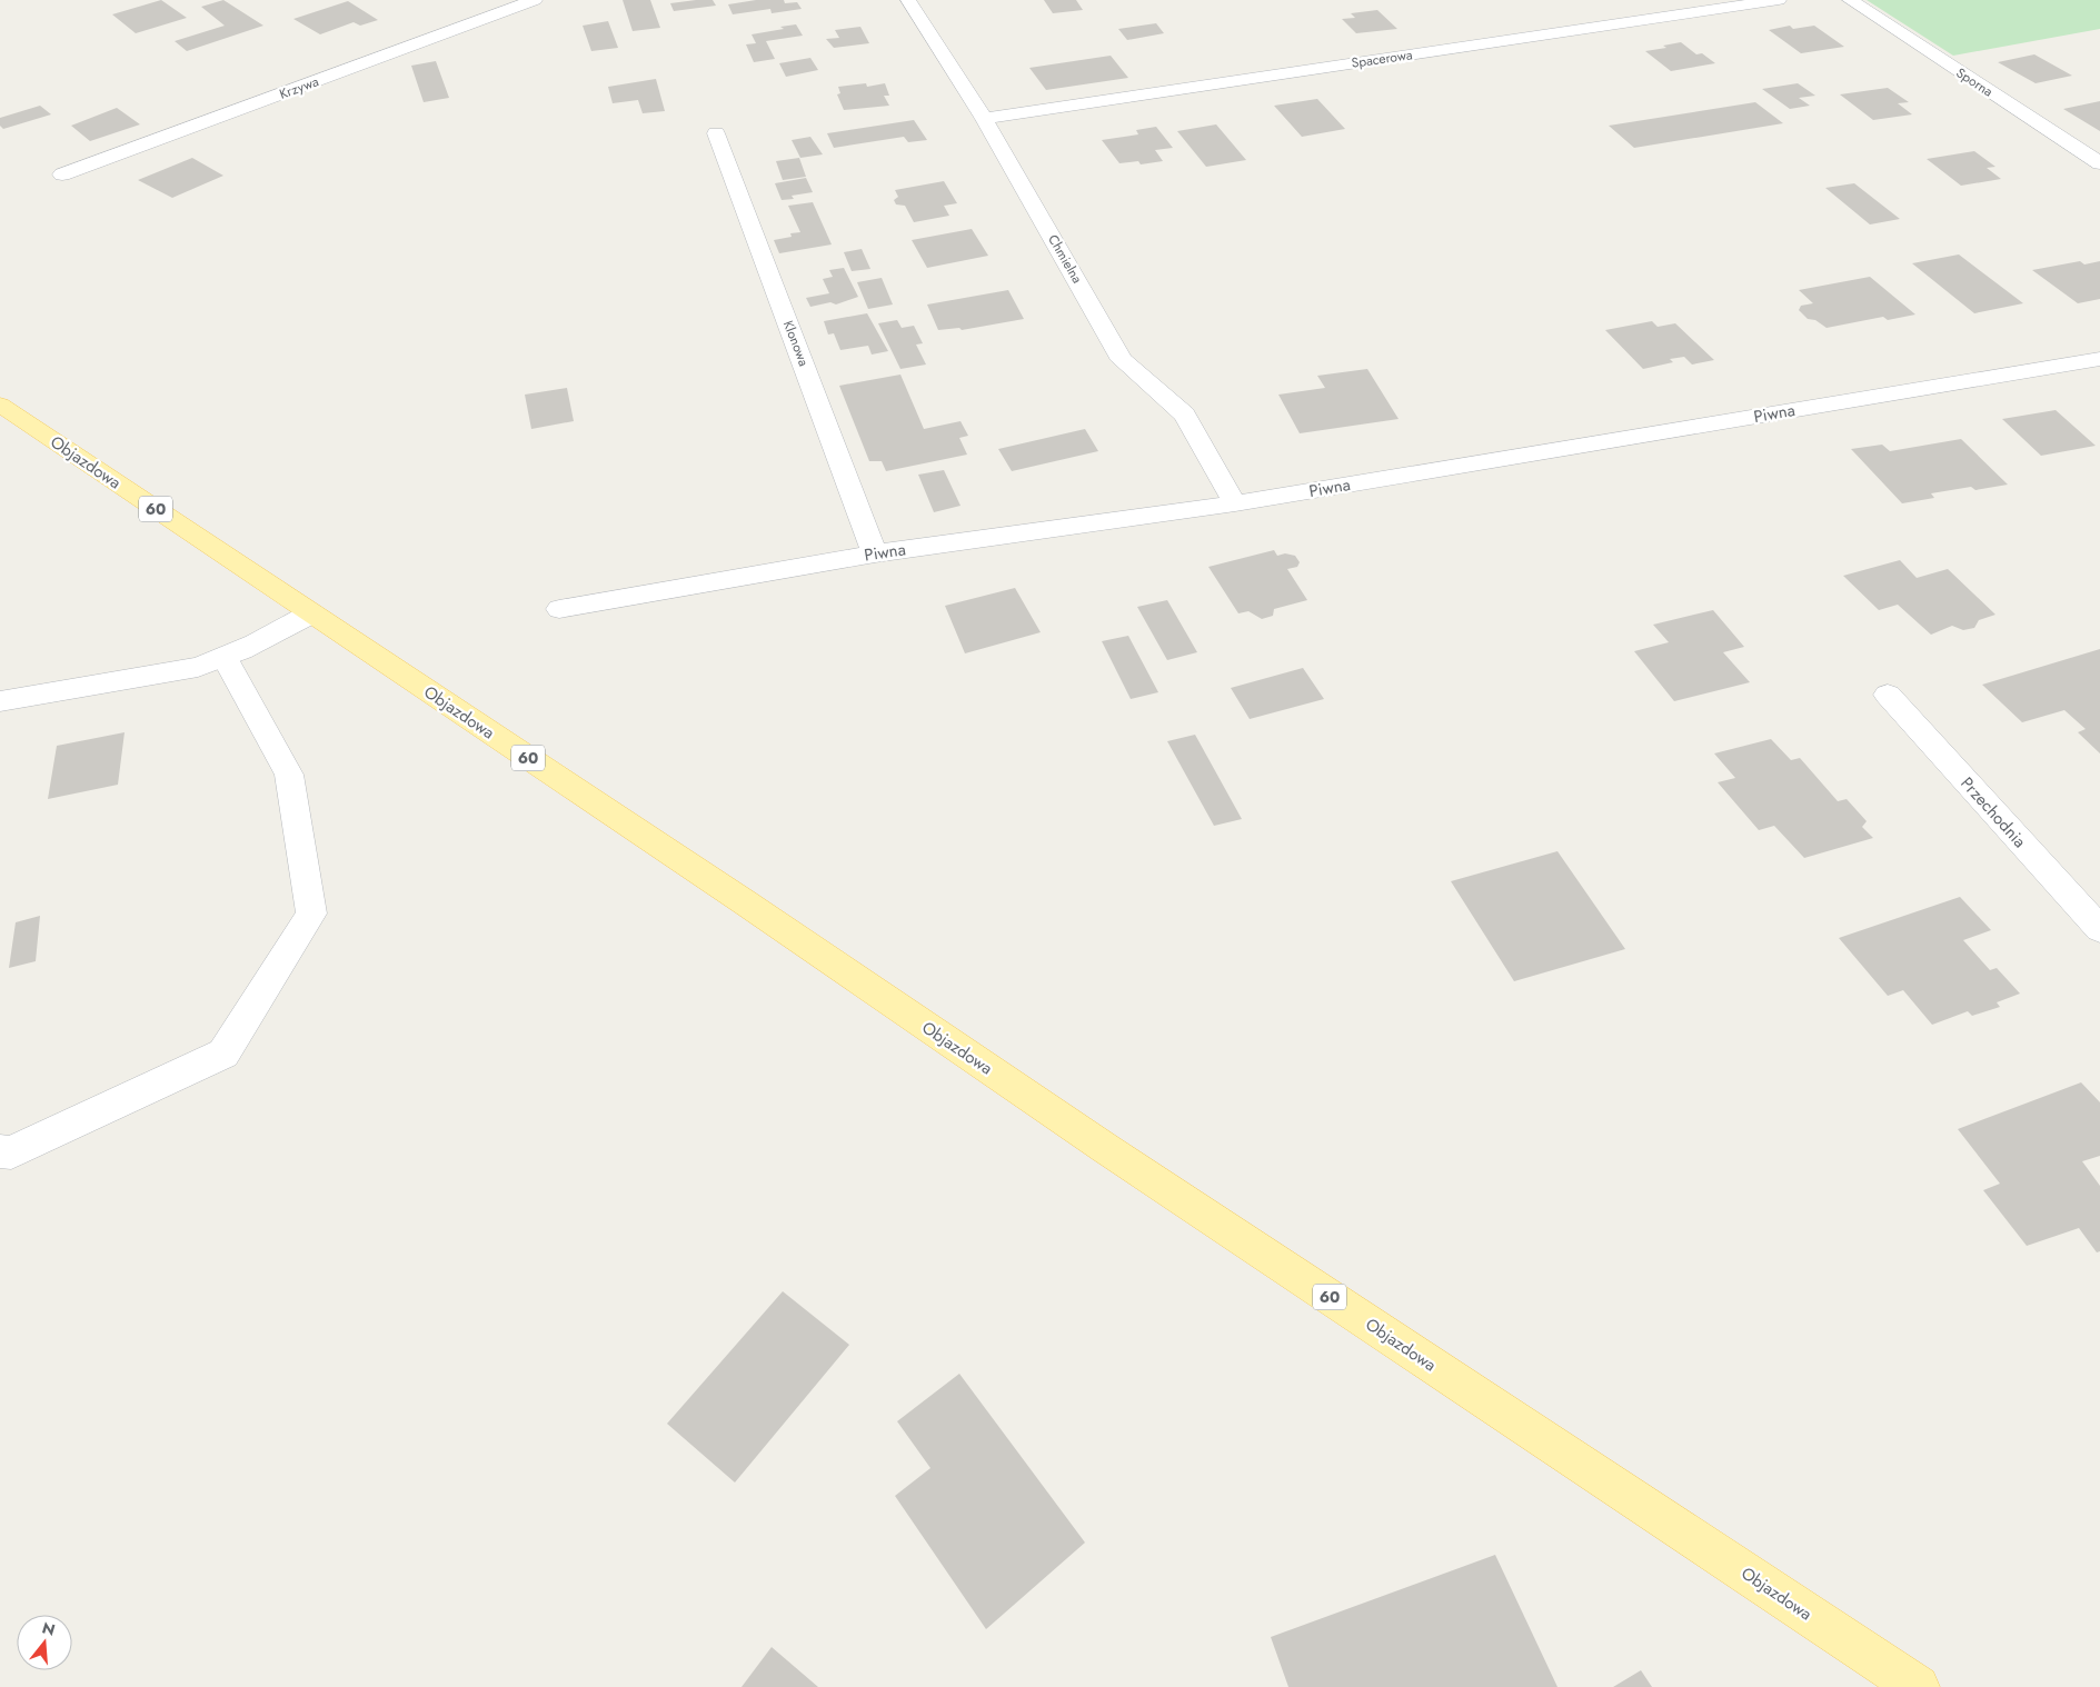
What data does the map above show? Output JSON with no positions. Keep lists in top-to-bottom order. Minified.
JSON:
{"streets":{"main road":["Objazdowa","60"],"street":["Spacerowa","Sporna","Krzywa","Chmielna","Klonowa","Piwna","Przechodnia"]},"crossings":[["Spacerowa","Chmielna"],["Chmielna","Piwna"],["Klonowa","Piwna"]],"north":"top"}
